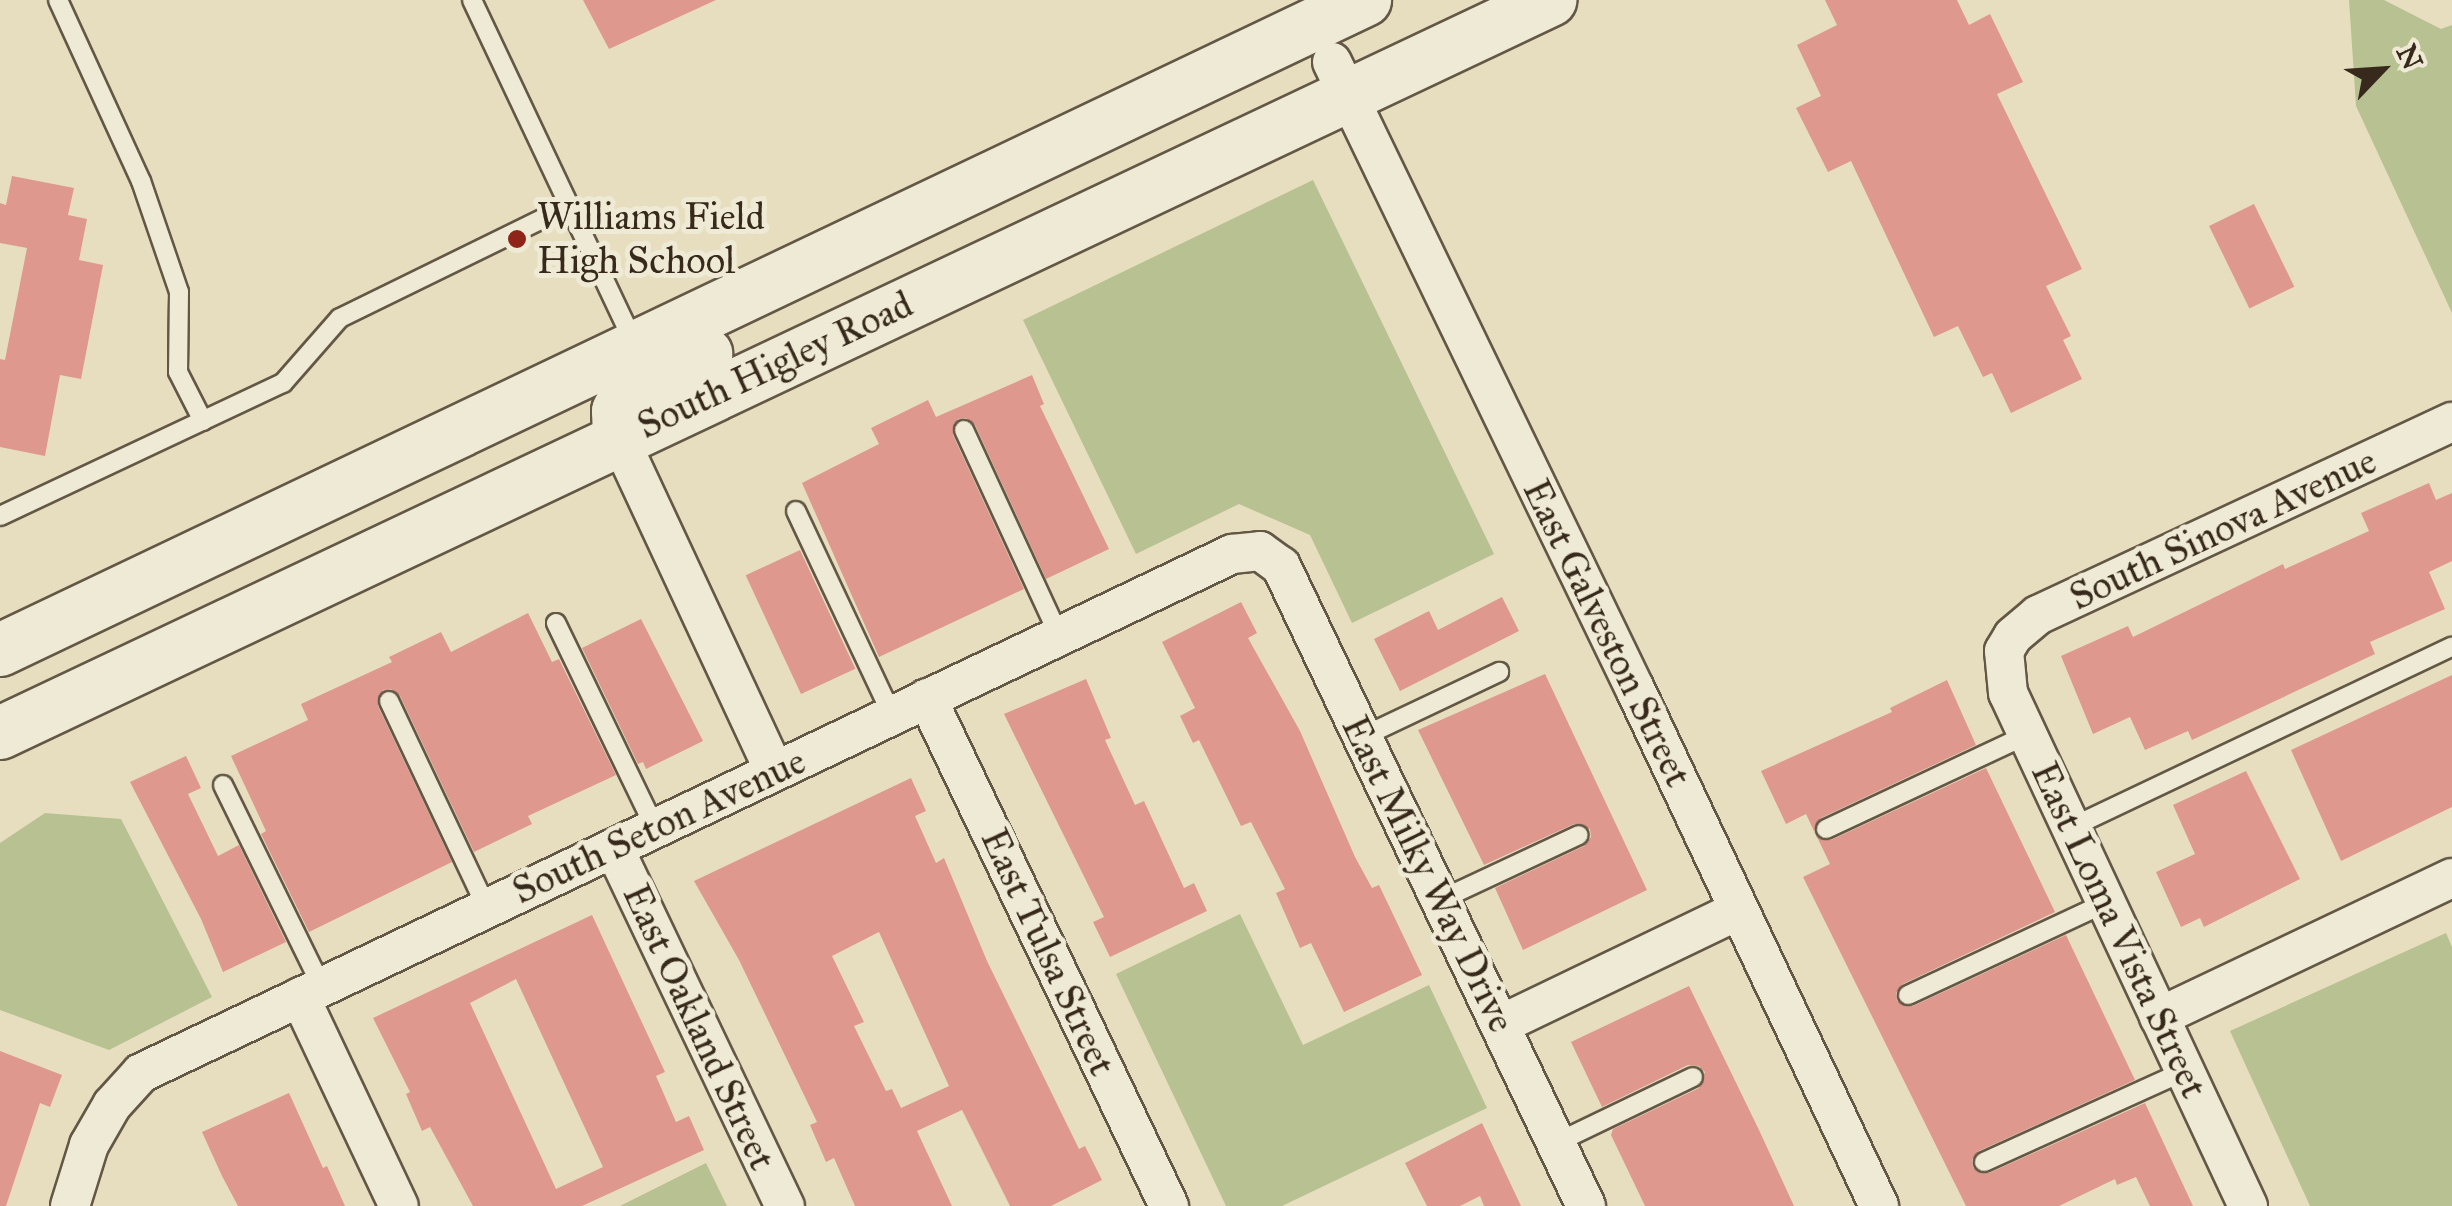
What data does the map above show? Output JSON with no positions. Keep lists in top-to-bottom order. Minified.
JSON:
{"streets":{"main road":["South Higley Road"],"street":["South Sinova Avenue","East Galveston Street","South Seton Avenue","East Milky Way Drive","East Loma Vista Street","East Tulsa Street","East Oakland Street"]},"crossings":[["South Higley Road","East Galveston Street"],["South Sinova Avenue","East Loma Vista Street"],["South Seton Avenue","East Milky Way Drive"],["South Seton Avenue","East Tulsa Street"],["South Seton Avenue","East Oakland Street"]],"places":["Williams Field High School"],"north":"top right"}
